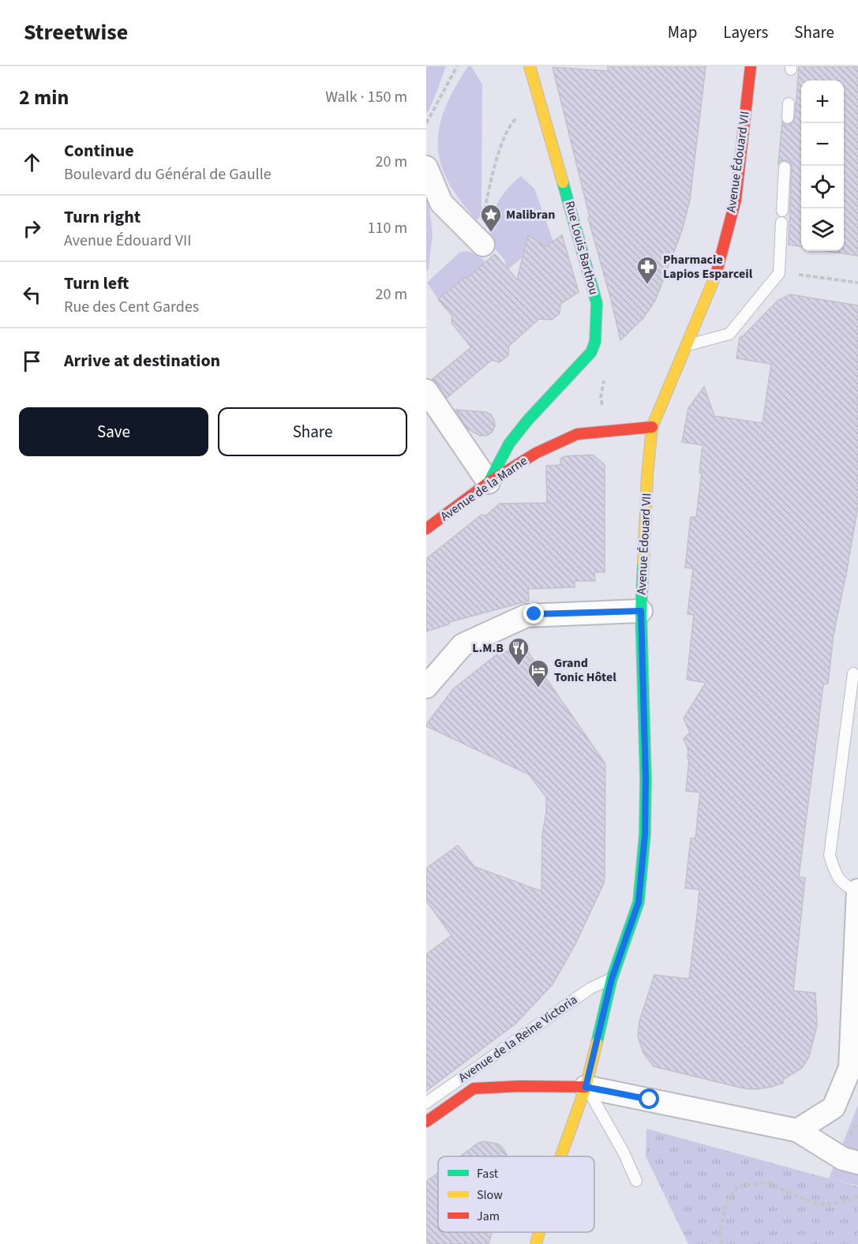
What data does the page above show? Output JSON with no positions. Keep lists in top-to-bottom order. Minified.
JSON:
{"streets":{"main road":["Avenue Édouard VII","Rue Louis Barthou","Avenue de la Marne"],"lane":["Avenue de la Reine Victoria"]},"crossings":[["Avenue Édouard VII","Avenue de la Marne"],["Avenue Édouard VII","Avenue de la Reine Victoria"],["Rue Louis Barthou","Avenue de la Marne"]],"places":{"place":["Malibran"],"pharmacy":["Pharmacie Lapios Esparceil"],"restaurant":["L.M.B"],"hotel":["Grand Tonic Hôtel"]},"legend":["Fast","Slow","Jam"],"page":{"header":"Streetwise","nav":["Map","Layers","Share"],"heading":["2 min","Walk · 150 m"],"map_buttons":["+","−"],"list":[["Continue","Boulevard du Général de Gaulle","20 m"],["Turn right","Avenue Édouard VII","110 m"],["Turn left","Rue des Cent Gardes","20 m"],"Arrive at destination"],"buttons":["Save","Share"]}}
